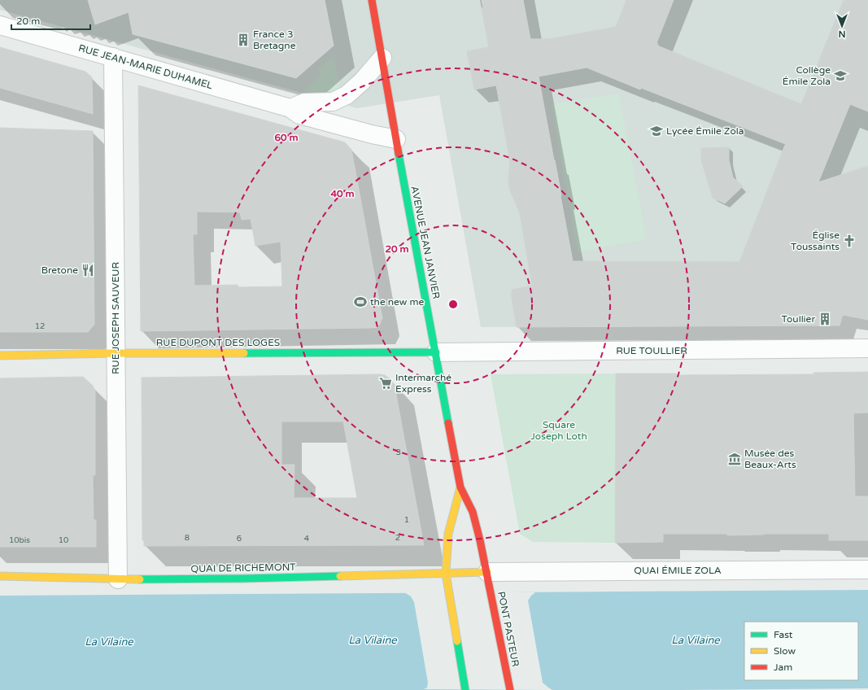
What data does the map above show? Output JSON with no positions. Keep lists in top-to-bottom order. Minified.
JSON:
{"streets":{"main road":["AVENUE JEAN JANVIER","RUE DUPONT DES LOGES","QUAI DE RICHEMONT","PONT PASTEUR"],"street":["RUE JEAN-MARIE DUHAMEL","RUE JOSEPH SAUVEUR","RUE TOULLIER","QUAI ÉMILE ZOLA"]},"crossings":[["RUE JEAN-MARIE DUHAMEL","AVENUE JEAN JANVIER"],["RUE JEAN-MARIE DUHAMEL","RUE JOSEPH SAUVEUR"],["AVENUE JEAN JANVIER","RUE DUPONT DES LOGES"],["AVENUE JEAN JANVIER","RUE TOULLIER"],["AVENUE JEAN JANVIER","QUAI DE RICHEMONT"],["AVENUE JEAN JANVIER","QUAI ÉMILE ZOLA"],["AVENUE JEAN JANVIER","PONT PASTEUR"],["RUE JOSEPH SAUVEUR","RUE DUPONT DES LOGES"],["RUE JOSEPH SAUVEUR","QUAI DE RICHEMONT"],["RUE DUPONT DES LOGES","RUE TOULLIER"],["QUAI DE RICHEMONT","QUAI ÉMILE ZOLA"],["QUAI DE RICHEMONT","PONT PASTEUR"],["QUAI ÉMILE ZOLA","PONT PASTEUR"]],"water":["La Vilaine"],"parks":["Square Joseph Loth"],"places":{"building":["France 3 Bretagne","Toullier"],"school or university":["Collège Émile Zola","Lycée Émile Zola"],"church":["Église Toussaints"],"restaurant":["Bretone"],"sports":["the new me"],"supermarket":["Intermarché Express"],"museum":["Musée des Beaux-Arts"]},"house_numbers":["12","3","1","8","2","6","4","10bis","10"],"legend":["Fast","Slow","Jam"],"scale_bar":"20 m","north":"bottom","rings":["60 m","40 m","20 m"]}
